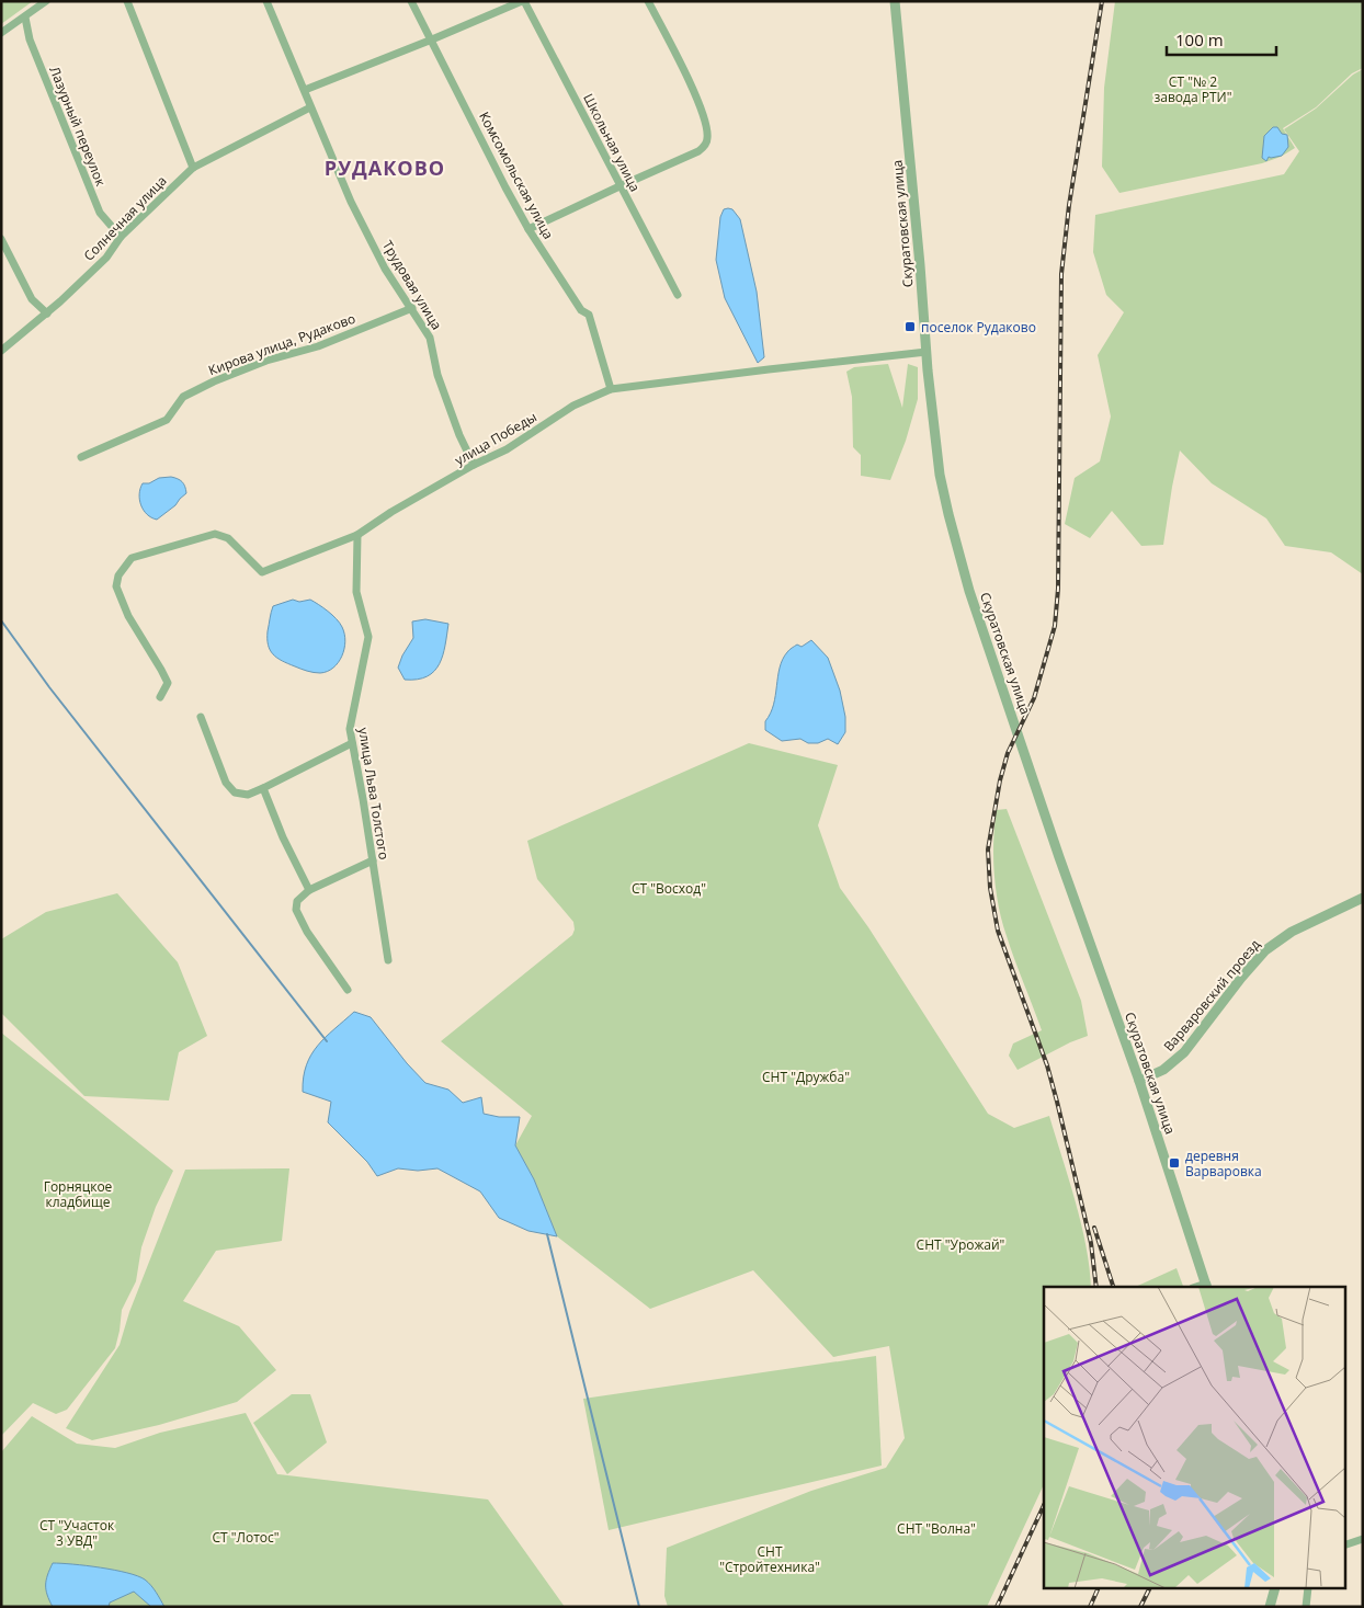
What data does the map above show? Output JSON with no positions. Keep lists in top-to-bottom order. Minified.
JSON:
{"streets":{"street":["Лазурный переулок","Школьная улица","Комсомольская улица","Солнечная улица","Скуратовская улица","Трудовая улица","Кирова улица, Рудаково","улица Победы","улица Льва Толстого","Варваровский проезд"]},"crossings":[["Лазурный переулок","Солнечная улица"],["Комсомольская улица","улица Победы"],["Солнечная улица","Трудовая улица"],["Скуратовская улица","улица Победы"],["Скуратовская улица","Варваровский проезд"],["Трудовая улица","Кирова улица, Рудаково"],["Трудовая улица","улица Победы"],["улица Победы","улица Льва Толстого"]],"districts":["РУДАКОВО"],"parks":["СТ \"№ 2 завода РТИ\"","СТ \"Восход\"","СНТ \"Дружба\"","Горняцкое кладбище","СНТ \"Урожай\"","СТ \"Участок 3 УВД\"","СНТ \"Волна\"","СТ \"Лотос\"","СНТ \"Стройтехника\""],"places":{"transit":["поселок Рудаково","деревня Варваровка"]},"scale_bar":"100 m"}
